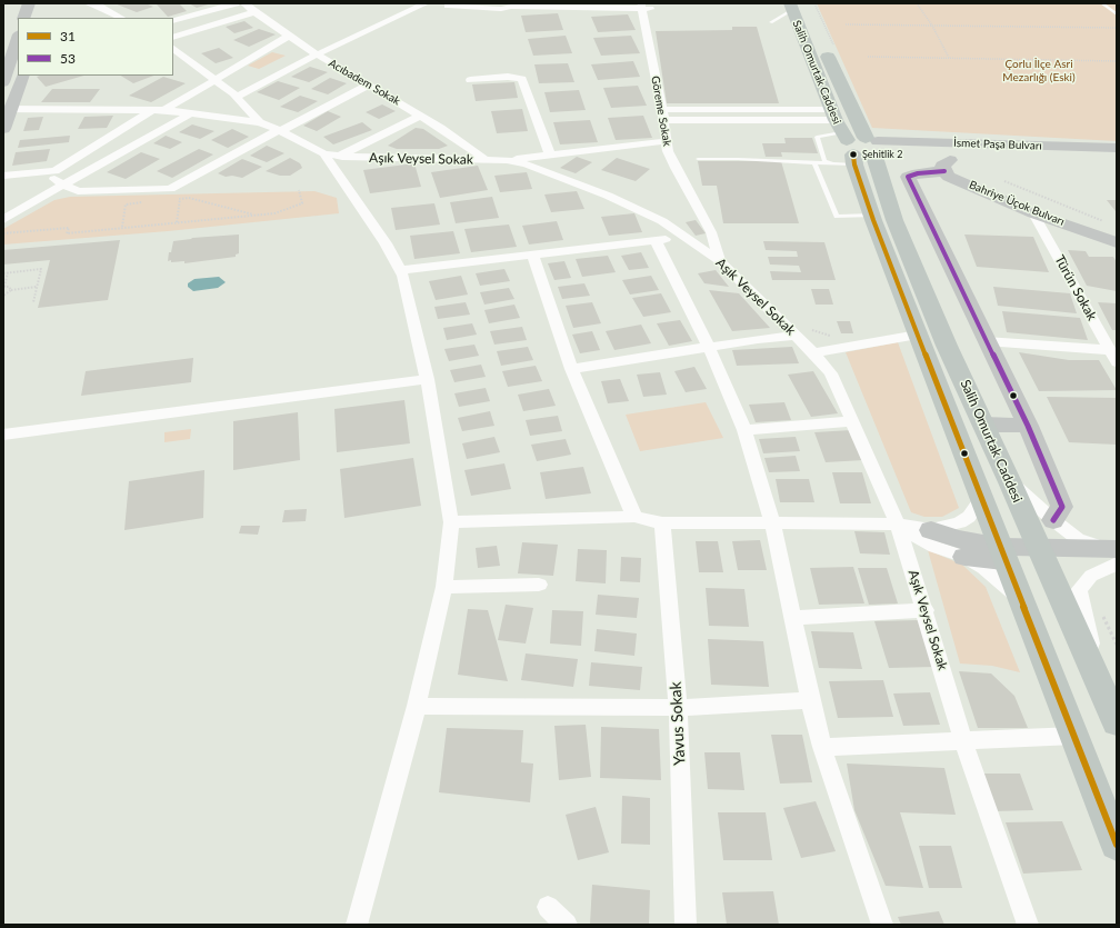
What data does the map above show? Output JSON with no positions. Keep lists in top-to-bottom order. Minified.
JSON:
{"streets":{"main road":["Salih Omurtak Caddesi"],"street":["Acıbadem Sokak","Göreme Sokak","İsmet Paşa Bulvarı","Aşık Veysel Sokak","Bahriye Üçok Bulvarı","Türün Sokak","Yavus Sokak"]},"crossings":[["Salih Omurtak Caddesi","İsmet Paşa Bulvarı"],["Acıbadem Sokak","Aşık Veysel Sokak"],["Göreme Sokak","Aşık Veysel Sokak"],["Bahriye Üçok Bulvarı","Türün Sokak"]],"parks":["Çorlu İlçe Asri Mezarlığı (Eski)"],"places":["Şehitlik 2"],"lines":["transit line 31","transit line 53"],"legend":["31","53"]}
